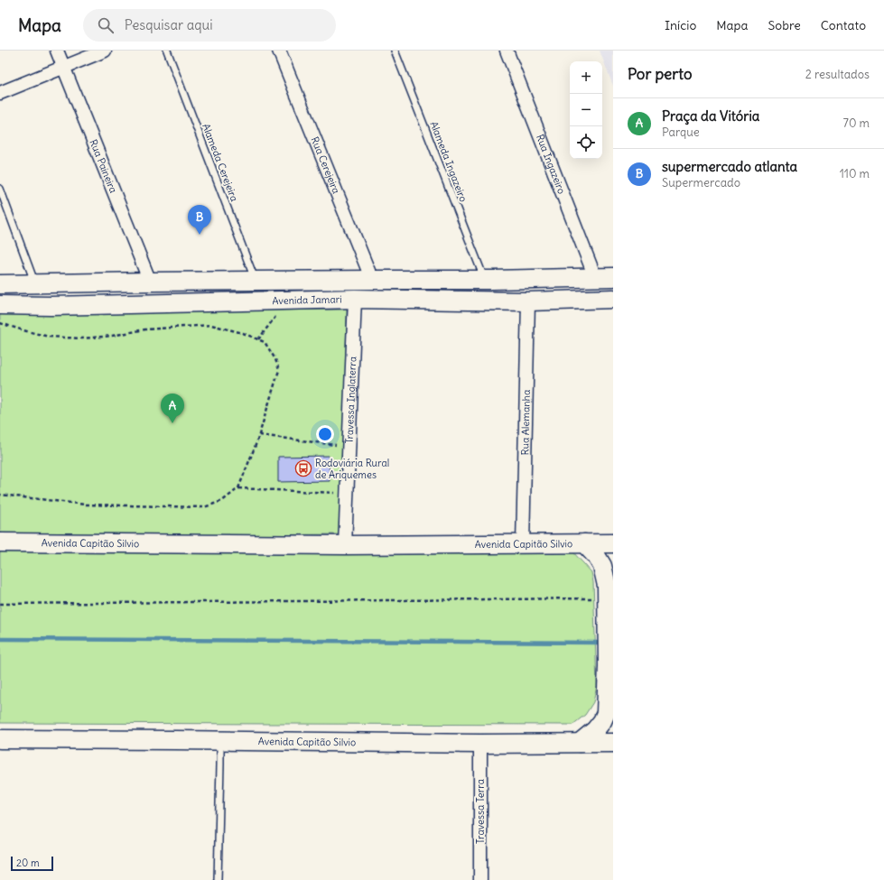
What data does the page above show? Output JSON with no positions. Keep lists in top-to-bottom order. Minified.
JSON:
{"streets":{"main road":["Avenida Jamari","Avenida Capitão Silvio"],"street":["Rua Ingazeiro","Rua Cerejeira","Rua Paineira","Travessa Inglaterra","Rua Alemanha","Travessa Terra"],"lane":["Alameda Ingazeiro","Alameda Cerejeira"]},"crossings":[["Alameda Ingazeiro","Avenida Jamari"],["Alameda Cerejeira","Avenida Jamari"],["Rua Ingazeiro","Avenida Jamari"],["Rua Cerejeira","Avenida Jamari"],["Rua Paineira","Avenida Jamari"],["Avenida Jamari","Travessa Inglaterra"],["Avenida Jamari","Rua Alemanha"],["Travessa Inglaterra","Avenida Capitão Silvio"],["Rua Alemanha","Avenida Capitão Silvio"],["Avenida Capitão Silvio","Travessa Terra"]],"places":{"bus stop":["Rodoviária Rural de Ariquemes"]},"scale_bar":"20 m","page":{"header":"Mapa","search":"Pesquisar aqui","nav":["Início","Mapa","Sobre","Contato"],"heading":["Por perto","2 resultados"],"map_buttons":["+","−"],"list":[{"mark":"A","name":"Praça da Vitória","note":"Parque","value":"70 m"},{"mark":"B","name":"supermercado atlanta","note":"Supermercado","value":"110 m"}],"pins":["B","A"],"scale":"20 m"}}
